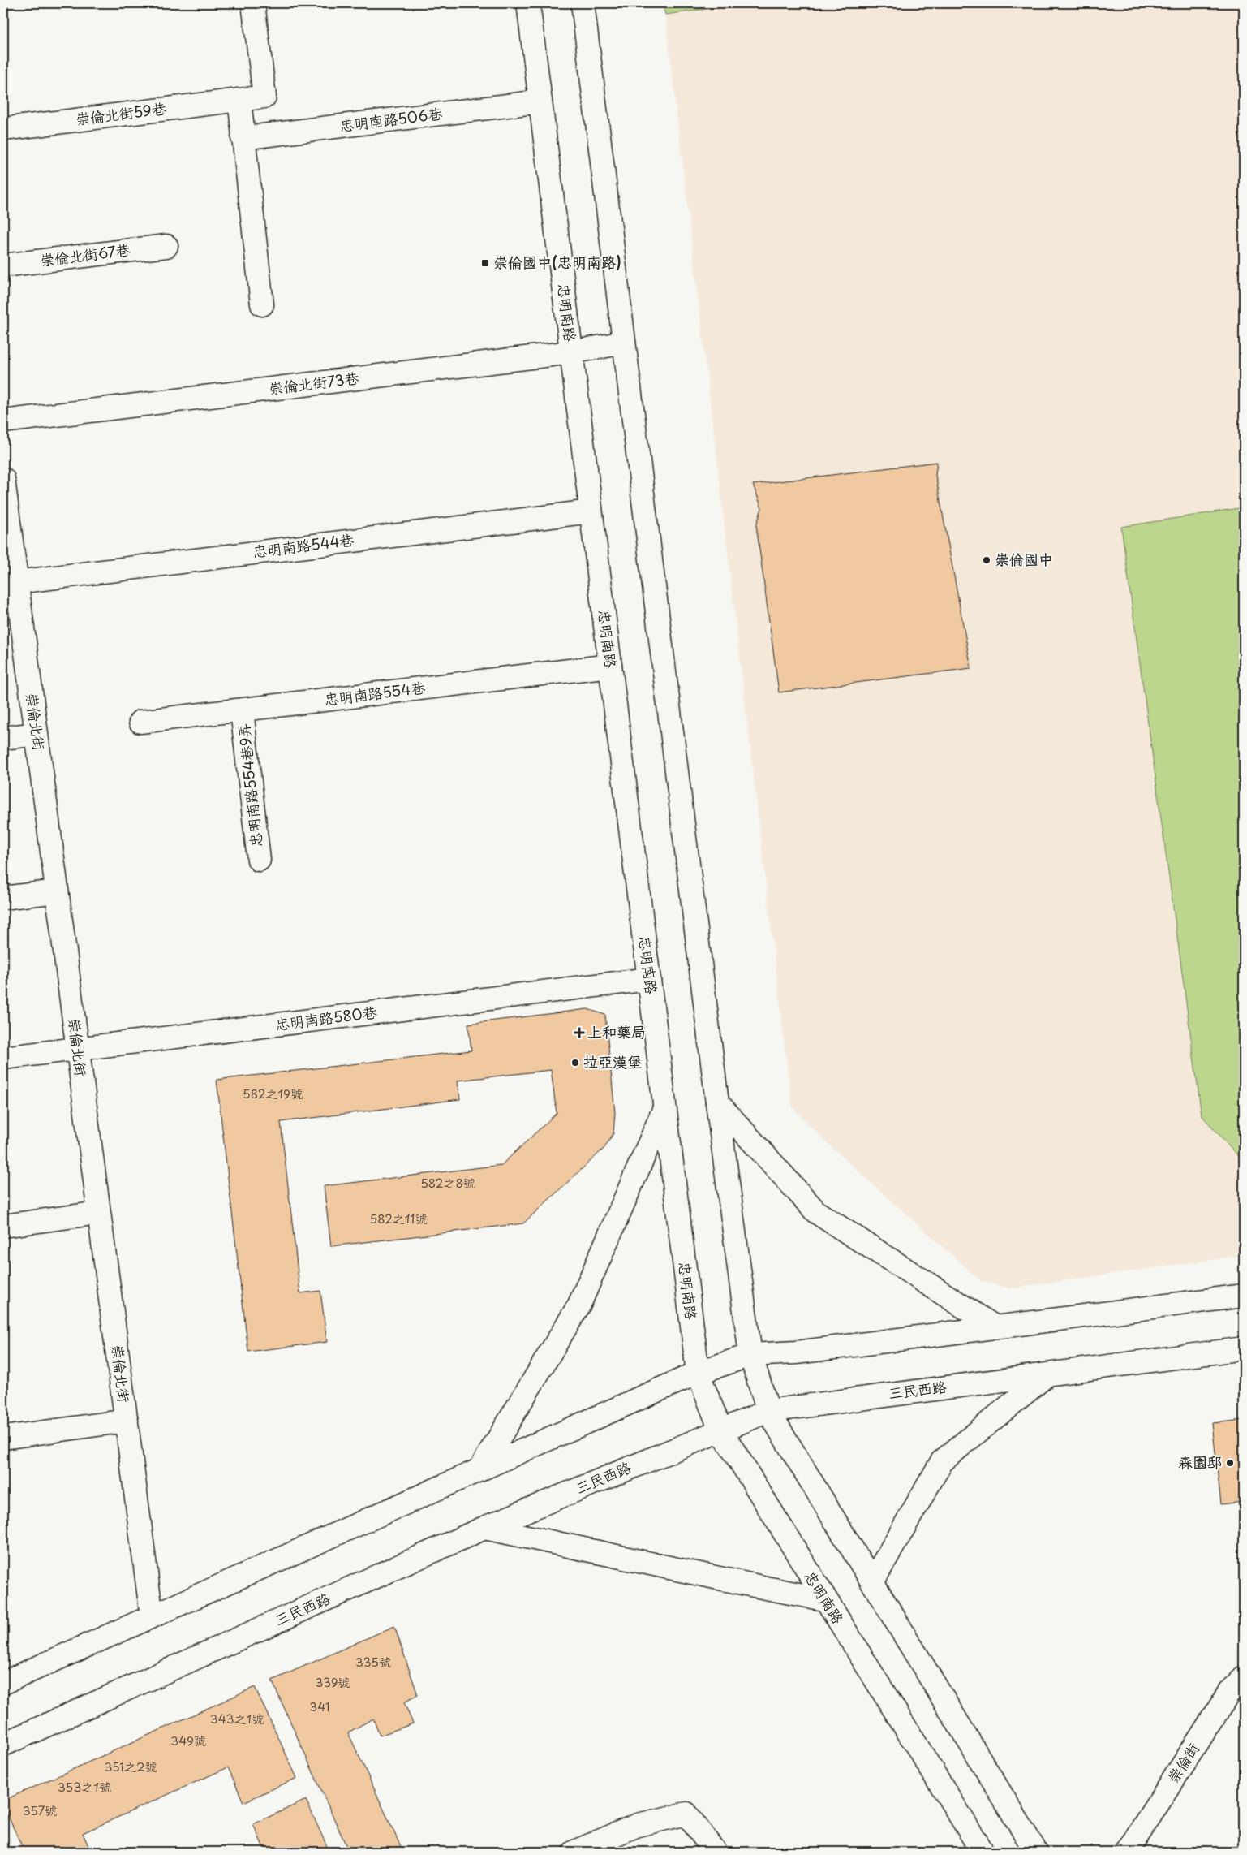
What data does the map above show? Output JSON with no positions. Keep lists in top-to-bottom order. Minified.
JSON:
{"streets":{"street":["崇倫北街59巷","忠明南路506巷","崇倫北街67巷","忠明南路","崇倫北街73巷","忠明南路544巷","忠明南路554巷","崇倫北街","忠明南路554巷9弄","忠明南路580巷","三民西路","崇倫街"]},"crossings":[["忠明南路506巷","忠明南路"],["忠明南路","崇倫北街73巷"],["忠明南路","忠明南路544巷"],["忠明南路","忠明南路554巷"],["忠明南路","忠明南路580巷"],["忠明南路","三民西路"],["忠明南路544巷","崇倫北街"],["忠明南路554巷","忠明南路554巷9弄"],["崇倫北街","忠明南路580巷"]],"places":{"transit":["崇倫國中(忠明南路)"],"other":["崇倫國中","拉亞漢堡","森園邸"],"health":["上和藥局"]},"house_numbers":["582之19號","582之8號","582之11號","335號","339號","341","343之1號","349號","351之2號","353之1號","357號"]}
